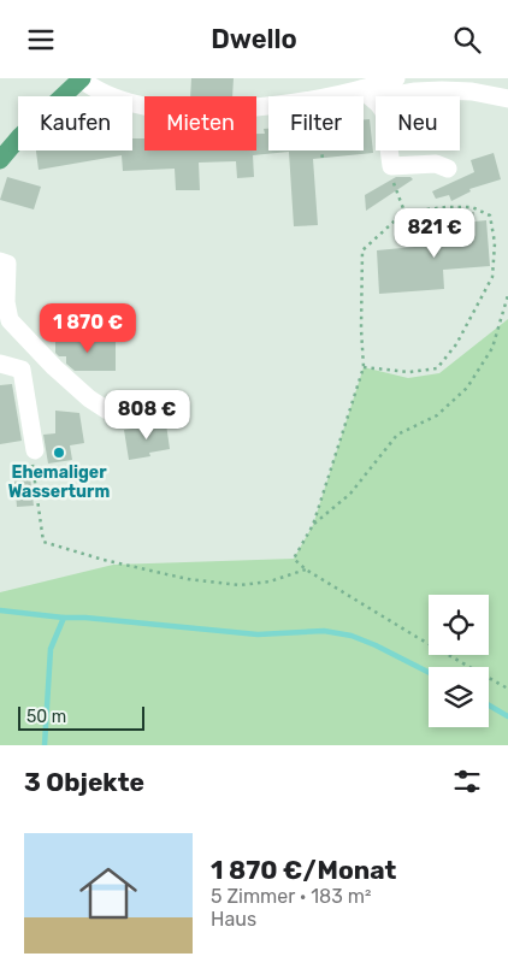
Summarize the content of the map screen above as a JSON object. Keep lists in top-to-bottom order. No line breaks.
{"places":["Ehemaliger Wasserturm"],"scale_bar":"50 m","page":{"header":"Dwello","chip":["Kaufen","Mieten","Filter","Neu"],"price":["821 €","1 870 €","808 €"],"scale":"50 m","heading":"3 Objekte","list":[{"name":"1 870 €/Monat","note":"5 Zimmer · 183 m² · Haus"}]}}
